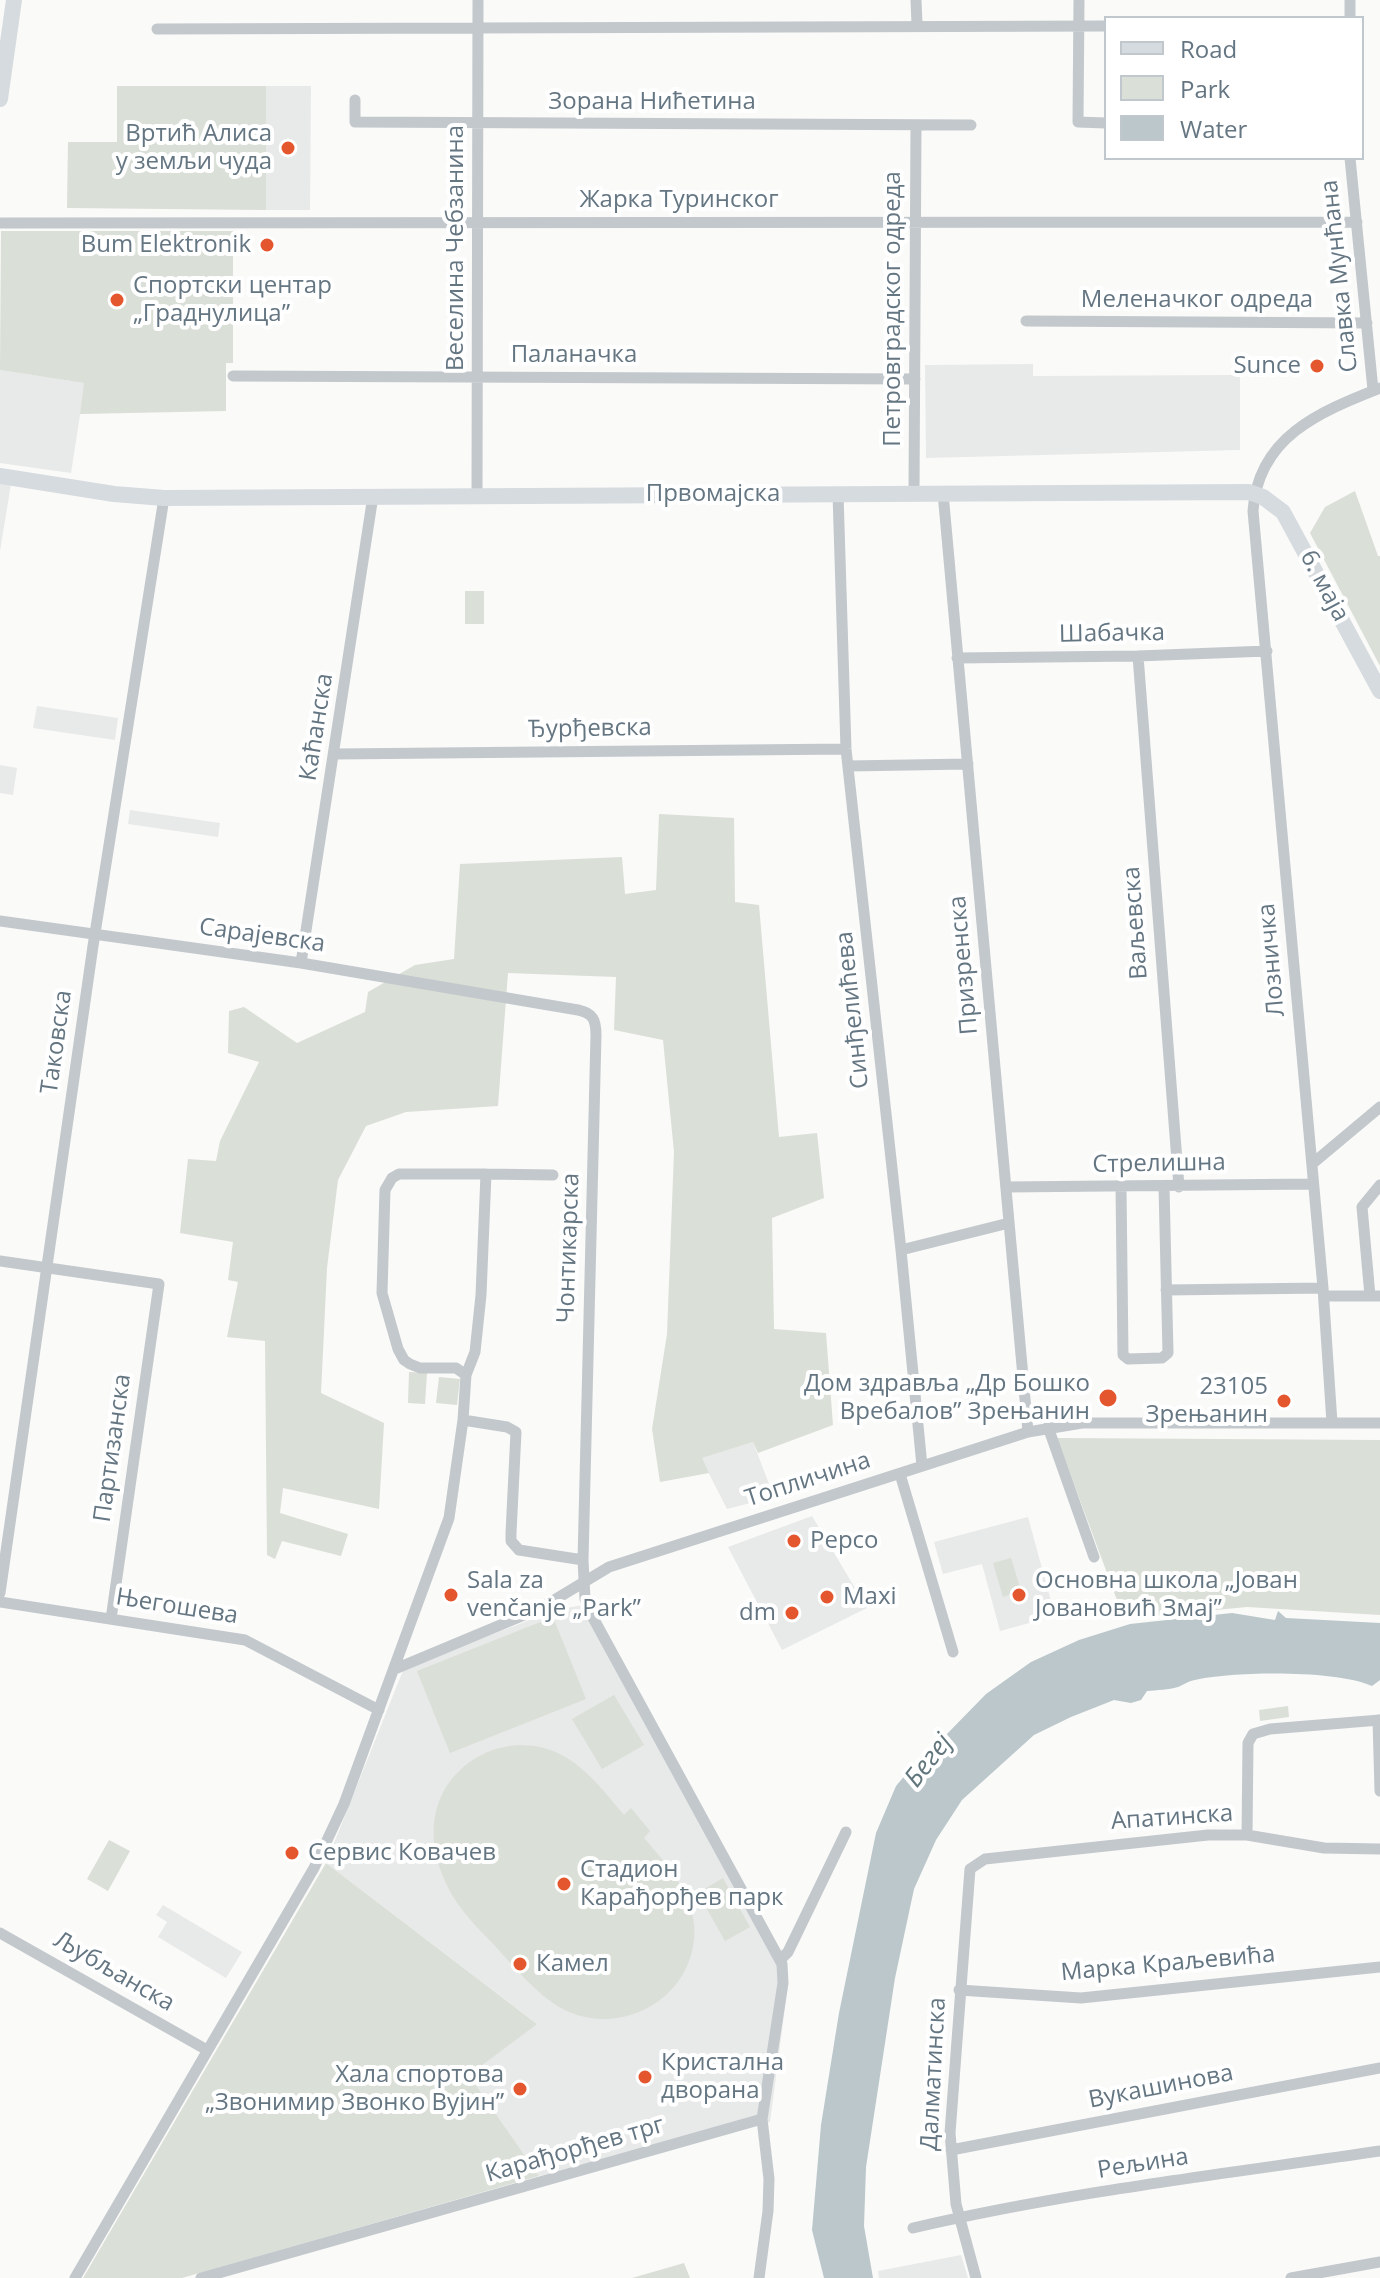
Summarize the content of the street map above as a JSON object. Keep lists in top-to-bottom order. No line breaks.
{"streets":{"street":["Зорана Нићетина","Жарка Туринског","Веселина Чебзанина","Славка Мунћана","Меленачког одреда","Петровградског одреда","Паланачка","Првомајска","6. маја","Шабачка","Каћанска","Ђурђевска","Ваљевска","Сарајевска","Лозничка","Призренска","Синђелићева","Таковска","Стрелишна","Чонтикарска","Партизанска","Топличина","Његошева","Апатинска","Марка Краљевића","Љубљанска","Далматинска","Вукашинова","Карађорђев трг","Рељина"]},"crossings":[["Зорана Нићетина","Веселина Чебзанина"],["Зорана Нићетина","Петровградског одреда"],["Жарка Туринског","Веселина Чебзанина"],["Жарка Туринског","Славка Мунћана"],["Жарка Туринског","Петровградског одреда"],["Веселина Чебзанина","Паланачка"],["Веселина Чебзанина","Првомајска"],["Славка Мунћана","Меленачког одреда"],["Петровградског одреда","Паланачка"],["Петровградског одреда","Првомајска"],["Првомајска","6. маја"],["Првомајска","Каћанска"],["Првомајска","Лозничка"],["Првомајска","Призренска"],["Првомајска","Синђелићева"],["Првомајска","Таковска"],["6. маја","Лозничка"],["Шабачка","Ваљевска"],["Шабачка","Лозничка"],["Шабачка","Призренска"],["Каћанска","Ђурђевска"],["Каћанска","Сарајевска"],["Ђурђевска","Синђелићева"],["Ваљевска","Стрелишна"],["Сарајевска","Таковска"],["Сарајевска","Чонтикарска"],["Лозничка","Стрелишна"],["Лозничка","Топличина"],["Призренска","Стрелишна"],["Призренска","Топличина"],["Синђелићева","Топличина"],["Таковска","Партизанска"],["Партизанска","Његошева"],["Апатинска","Далматинска"],["Марка Краљевића","Далматинска"],["Далматинска","Вукашинова"],["Далматинска","Рељина"]],"water":["Бегеј"],"places":["Вртић Алиса у земљи чуда","Bum Elektronik","Спортски центар „Граднулица”","Sunce","Дом здравља „Др Бошко Вребалов” Зрењанин","23105 Зрењанин","Pepco","Sala za venčanje „Park”","Основна школа „Јован Јовановић Змај”","Maxi","dm","Сервис Ковачев","Стадион Карађорђев парк","Камел","Кристална дворана","Хала спортова „Звонимир Звонко Вујин”"],"legend":["Road","Park","Water"]}
